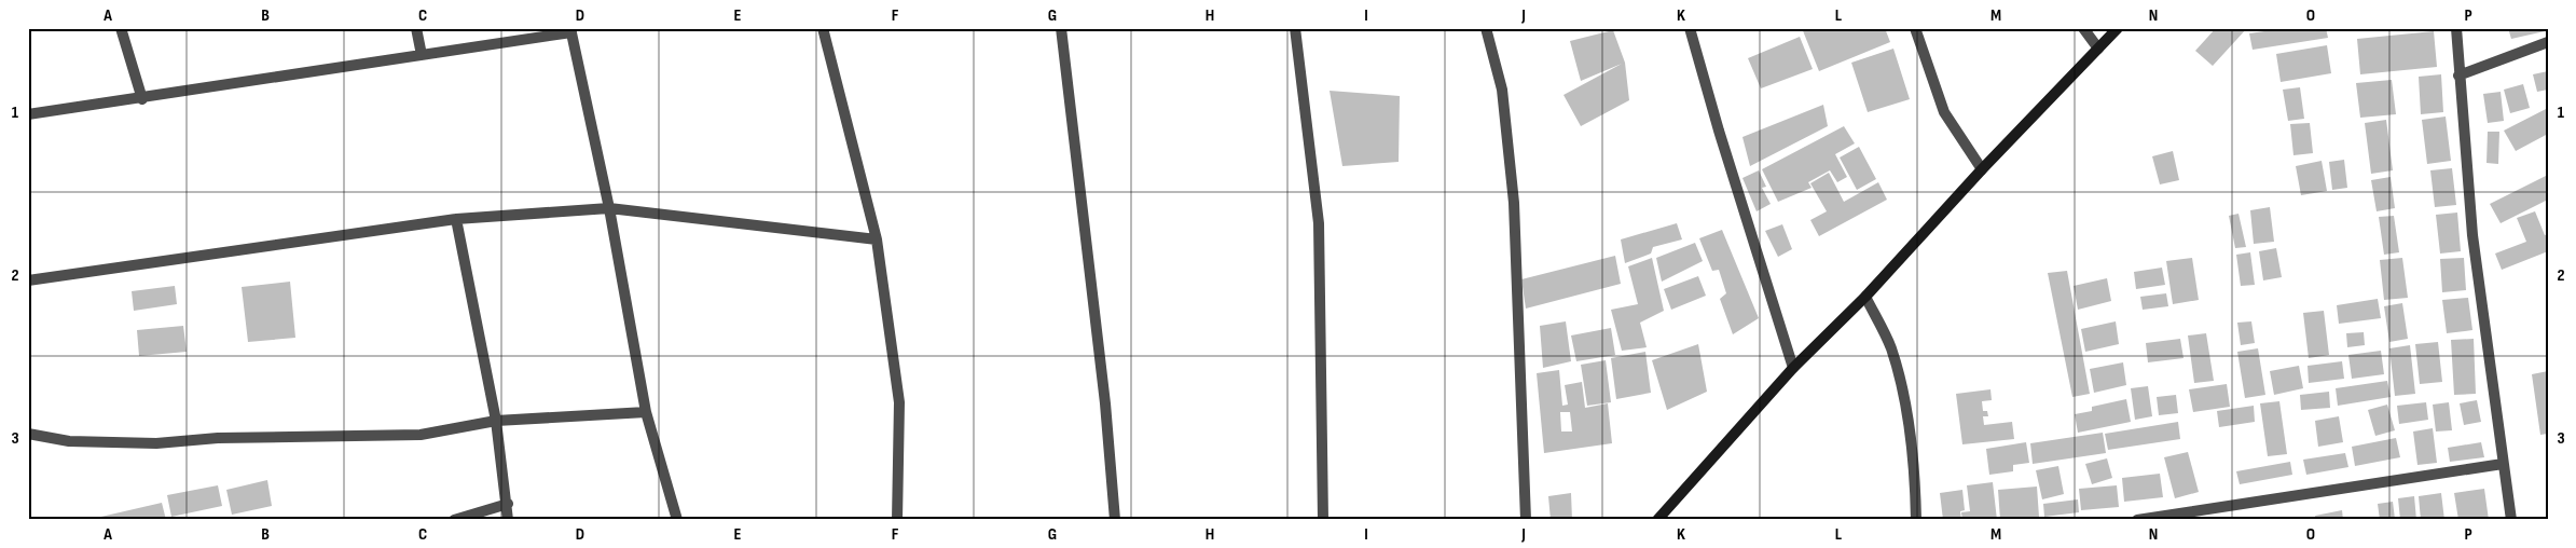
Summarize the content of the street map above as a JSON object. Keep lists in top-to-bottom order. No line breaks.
{"grid":{"columns":["A","B","C","D","E","F","G","H","I","J","K","L","M","N","O","P"],"rows":["1","2","3"]}}
